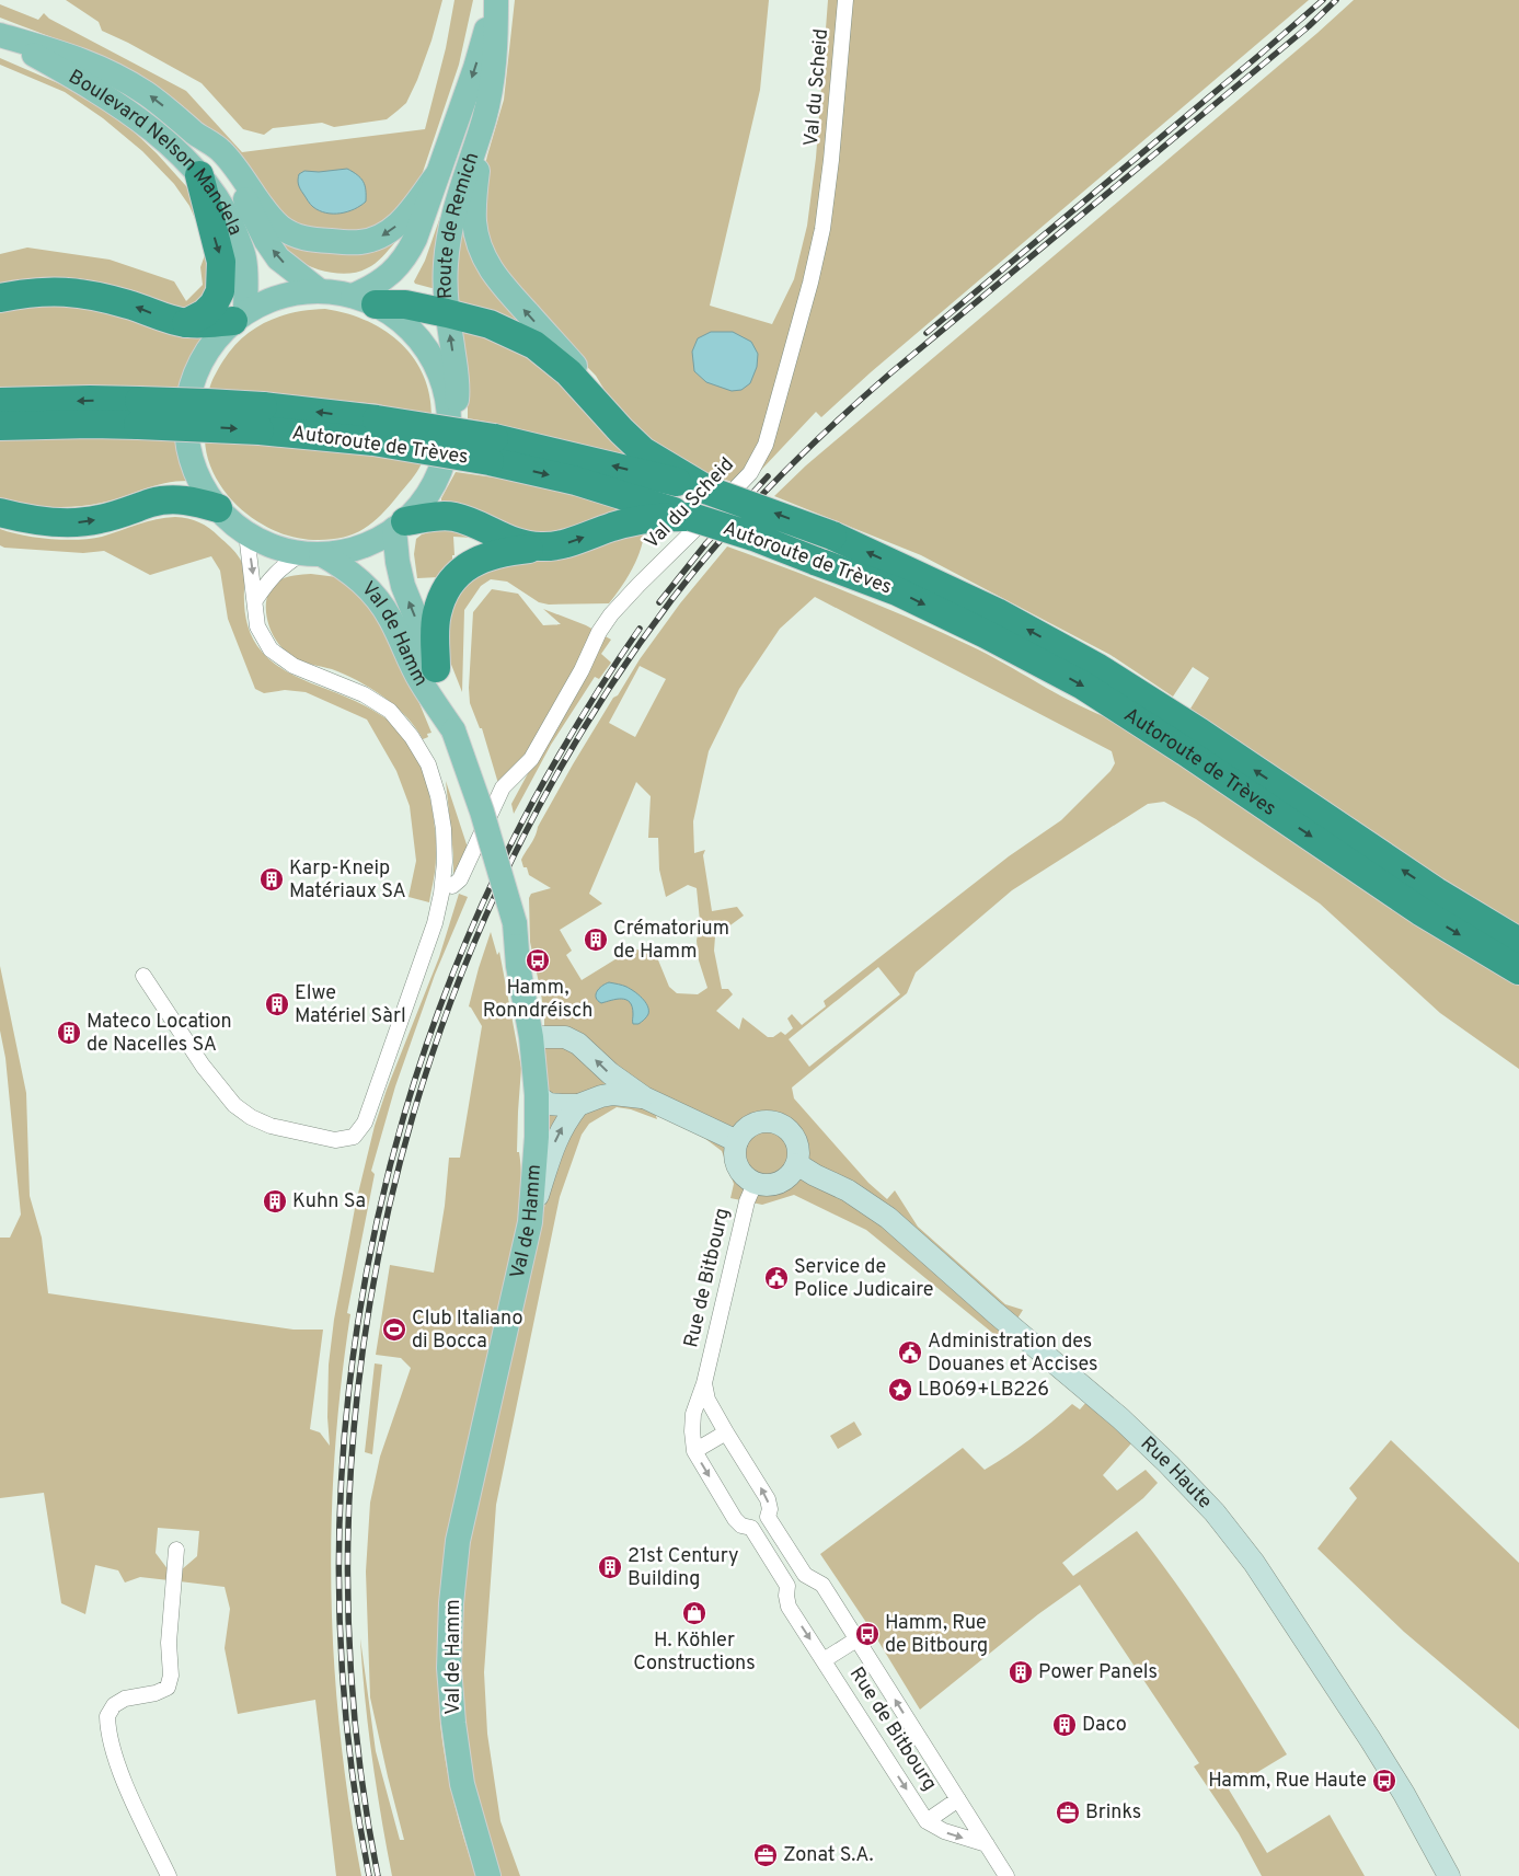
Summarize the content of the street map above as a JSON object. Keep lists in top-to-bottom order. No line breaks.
{"streets":{"highway":["Autoroute de Trèves"],"main road":["Boulevard Nelson Mandela","Route de Remich","Val de Hamm","Rue Haute"],"street":["Val du Scheid","Rue de Bitbourg"]},"crossings":[["Boulevard Nelson Mandela","Route de Remich"],["Rue de Bitbourg","Rue Haute"]],"places":{"building":["Karp-Kneip Matériaux SA","Crématorium de Hamm","Elwe Matériel Sàrl","Mateco Location de Nacelles SA","Kuhn Sa","21st Century Building","Power Panels","Daco"],"bus stop":["Hamm, Ronndréisch","Hamm, Rue de Bitbourg","Hamm, Rue Haute"],"public building":["Service de Police Judicaire","Administration des Douanes et Accises"],"sports":["Club Italiano di Bocca"],"place":["LB069+LB226"],"shop":["H. Köhler Constructions"],"office":["Brinks","Zonat S.A."]}}
